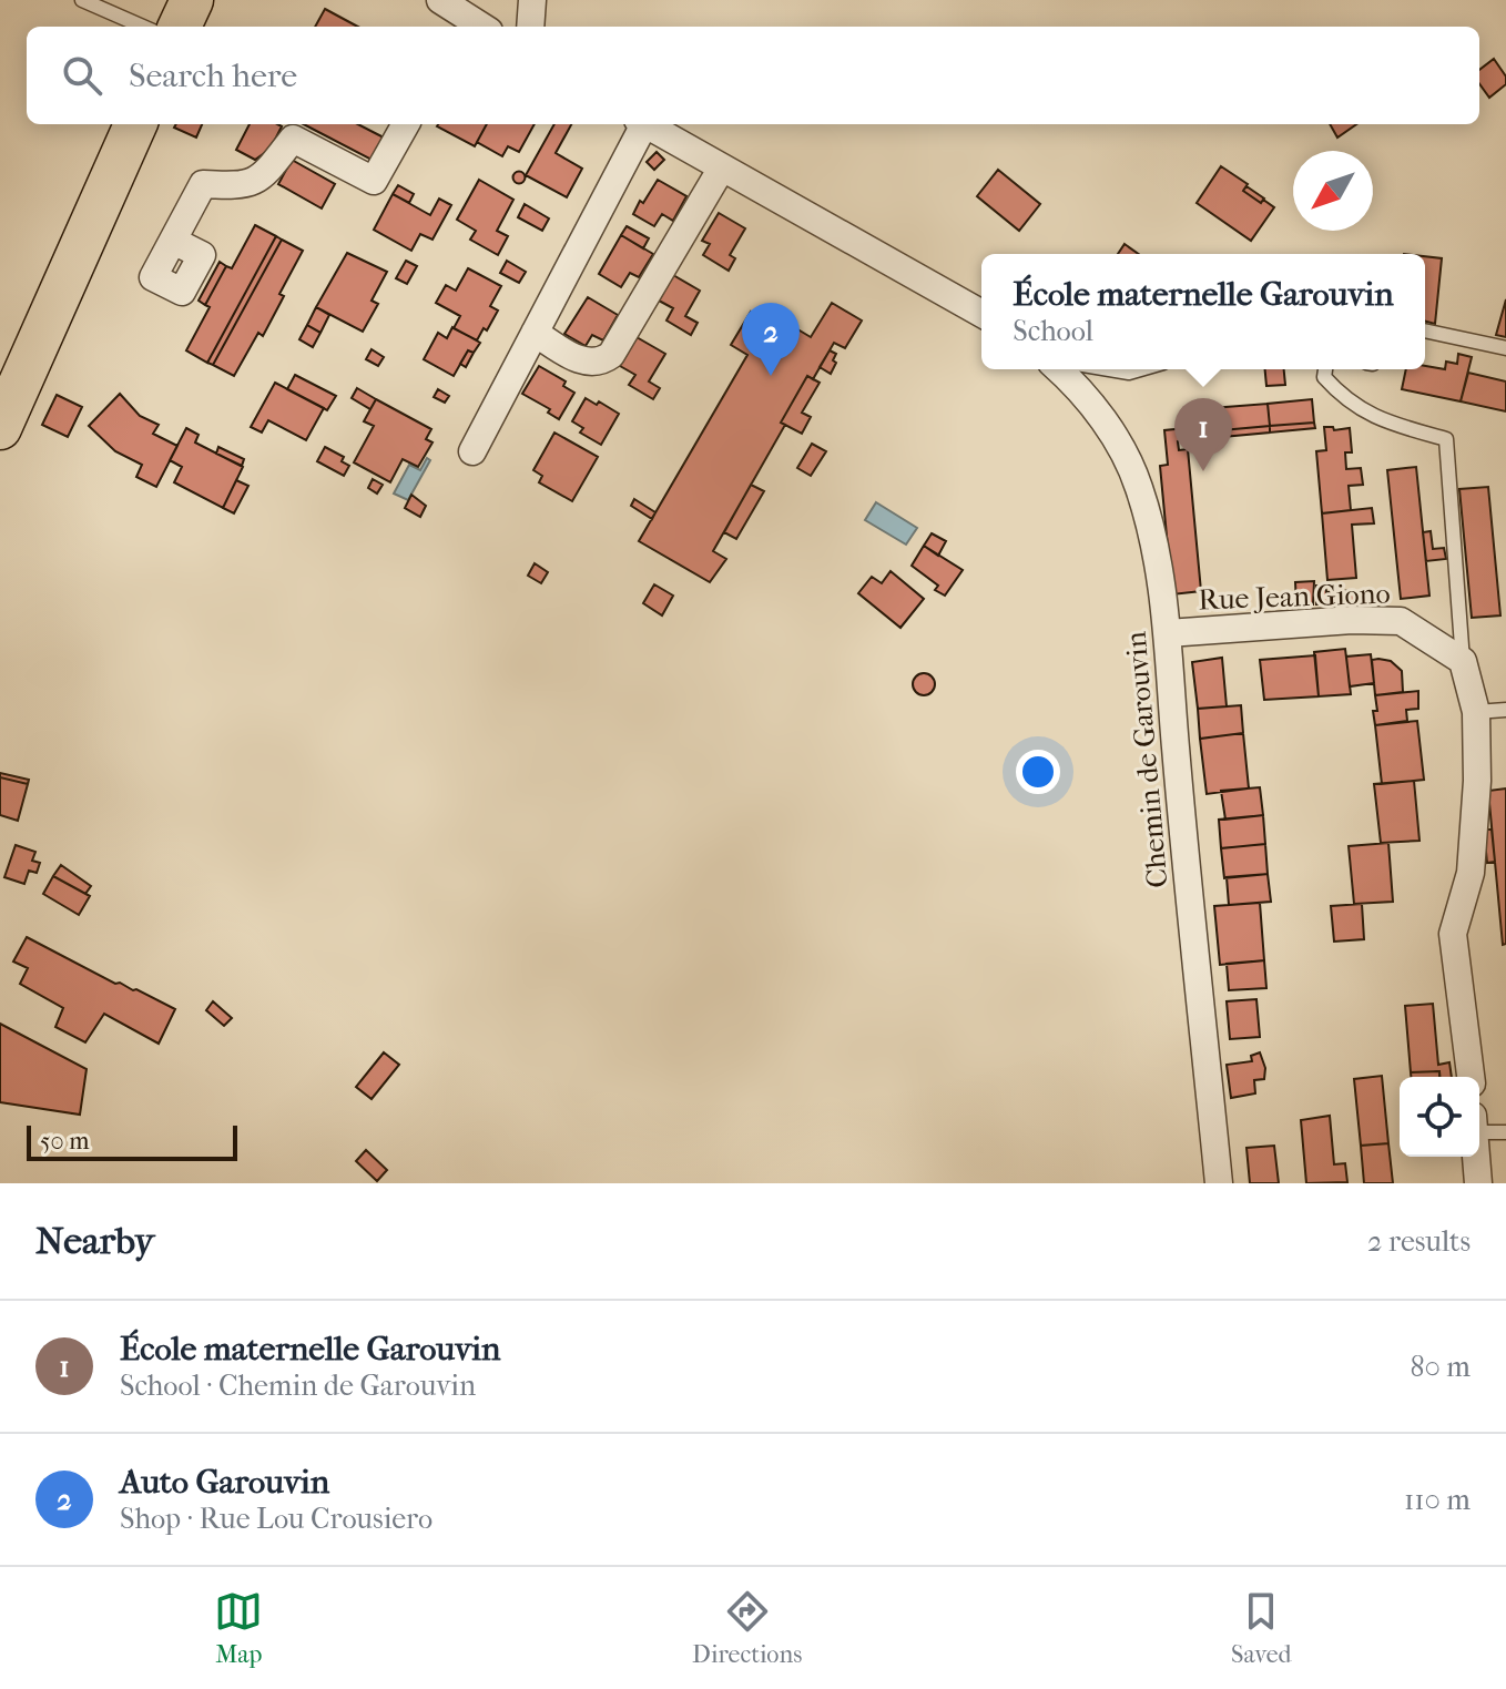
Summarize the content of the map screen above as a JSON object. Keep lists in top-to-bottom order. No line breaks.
{"streets":{"street":["Rue Jean Giono","Chemin de Garouvin"]},"crossings":[["Rue Jean Giono","Chemin de Garouvin"]],"scale_bar":"50 m","north":"bottom left","page":{"search":"Search here","popup":["École maternelle Garouvin","School"],"pins":["2","1"],"scale":"50 m","heading":["Nearby","2 results"],"list":[{"mark":"1","name":"École maternelle Garouvin","note":"School · Chemin de Garouvin","value":"80 m"},{"mark":"2","name":"Auto Garouvin","note":"Shop · Rue Lou Crousiero","value":"110 m"}],"nav":["Map","Directions","Saved"]}}
